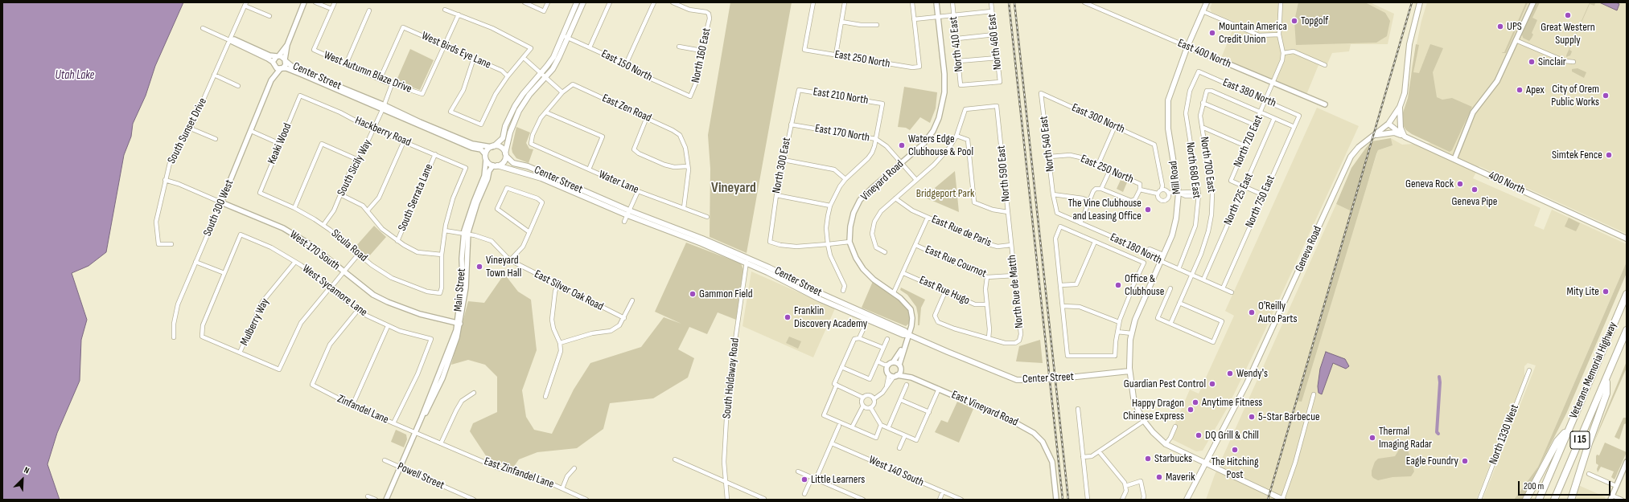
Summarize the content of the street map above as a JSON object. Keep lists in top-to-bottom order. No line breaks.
{"streets":{"highway":["Veterans Memorial Highway","I 15"],"main road":["Center Street","Mill Road","400 North","Geneva Road"],"street":["North 460 East","North 410 East","West Birds Eye Lane","East 400 North","North 160 East","East 250 North","East 150 North","West Autumn Blaze Drive","East 380 North","East 210 North","East Zen Road","East 300 North","South Sunset Drive","Hackberry Road","East 170 North","North 710 East","Keaki Wood","North 540 East","North 700 East","North 300 East","South Sicily Way","North 680 East","North 590 East","Vineyard Road","Water Lane","South Serrata Lane","North 725 East","North 750 East","South 300 West","East Rue de Paris","Sicula Road","East 180 North","West 170 South","East Rue Cournot","Main Street","West Sycamore Lane","East Silver Oak Road","East Rue Hugo","North Rue de Matth","Mulberry Way","South Holdaway Road","East Vineyard Road","Zinfandel Lane","North 1330 West","West 140 South","East Zinfandel Lane","Powell Street"]},"crossings":[["North 460 East","North 410 East"],["West Birds Eye Lane","West Autumn Blaze Drive"],["East 400 North","North 710 East"],["East 400 North","Mill Road"],["North 160 East","East 150 North"],["East 250 North","East 300 North"],["East 250 North","North 540 East"],["West Autumn Blaze Drive","South Sicily Way"],["Center Street","South Sicily Way"],["Center Street","Mill Road"],["Center Street","South 300 West"],["Center Street","Main Street"],["Center Street","South Holdaway Road"],["East 380 North","North 710 East"],["East 380 North","North 680 East"],["East 380 North","North 750 East"],["East 210 North","East 170 North"],["East 210 North","North 300 East"],["East 300 North","North 540 East"],["South Sunset Drive","West 170 South"],["Hackberry Road","Keaki Wood"],["Hackberry Road","South Sicily Way"],["Hackberry Road","South Serrata Lane"],["Hackberry Road","East Silver Oak Road"],["East 170 North","North 300 East"],["East 170 North","Vineyard Road"],["North 710 East","North 700 East"],["North 710 East","North 725 East"],["Keaki Wood","Sicula Road"],["North 540 East","East 180 North"],["North 700 East","East 180 North"],["South Sicily Way","Sicula Road"],["North 680 East","East 180 North"],["North 590 East","East Rue de Paris"],["North 590 East","North Rue de Matth"],["Mill Road","East 180 North"],["Mill Road","Geneva Road"],["400 North","Geneva Road"],["North 725 East","East 180 North"],["North 750 East","East 180 North"],["South 300 West","West 170 South"],["East Rue de Paris","North Rue de Matth"],["West 170 South","Main Street"],["East Rue Cournot","North Rue de Matth"],["Main Street","East Silver Oak Road"],["Main Street","Zinfandel Lane"],["Main Street","East Zinfandel Lane"],["Main Street","Powell Street"],["West Sycamore Lane","Mulberry Way"],["West Sycamore Lane","Zinfandel Lane"],["Zinfandel Lane","East Zinfandel Lane"]],"districts":["Vineyard"],"water":["Utah Lake"],"parks":["Bridgeport Park"],"places":["Great Western Supply","Topgolf","UPS","Mountain America Credit Union","Sinclair","Apex","City of Orem Public Works","Waters Edge Clubhouse & Pool","Simtek Fence","Geneva Rock","Geneva Pipe","The Vine Clubhouse and Leasing Office","Vineyard Town Hall","Office & Clubhouse","Mity Lite","Gammon Field","O'Reilly Auto Parts","Franklin Discovery Academy","Wendy's","Guardian Pest Control","Anytime Fitness","Happy Dragon Chinese Express","5-Star Barbecue","DQ Grill & Chill","Thermal Imaging Radar","The Hitching Post","Starbucks","Eagle Foundry","Maverik","Little Learners"],"scale_bar":"200 m","north":"top right"}
